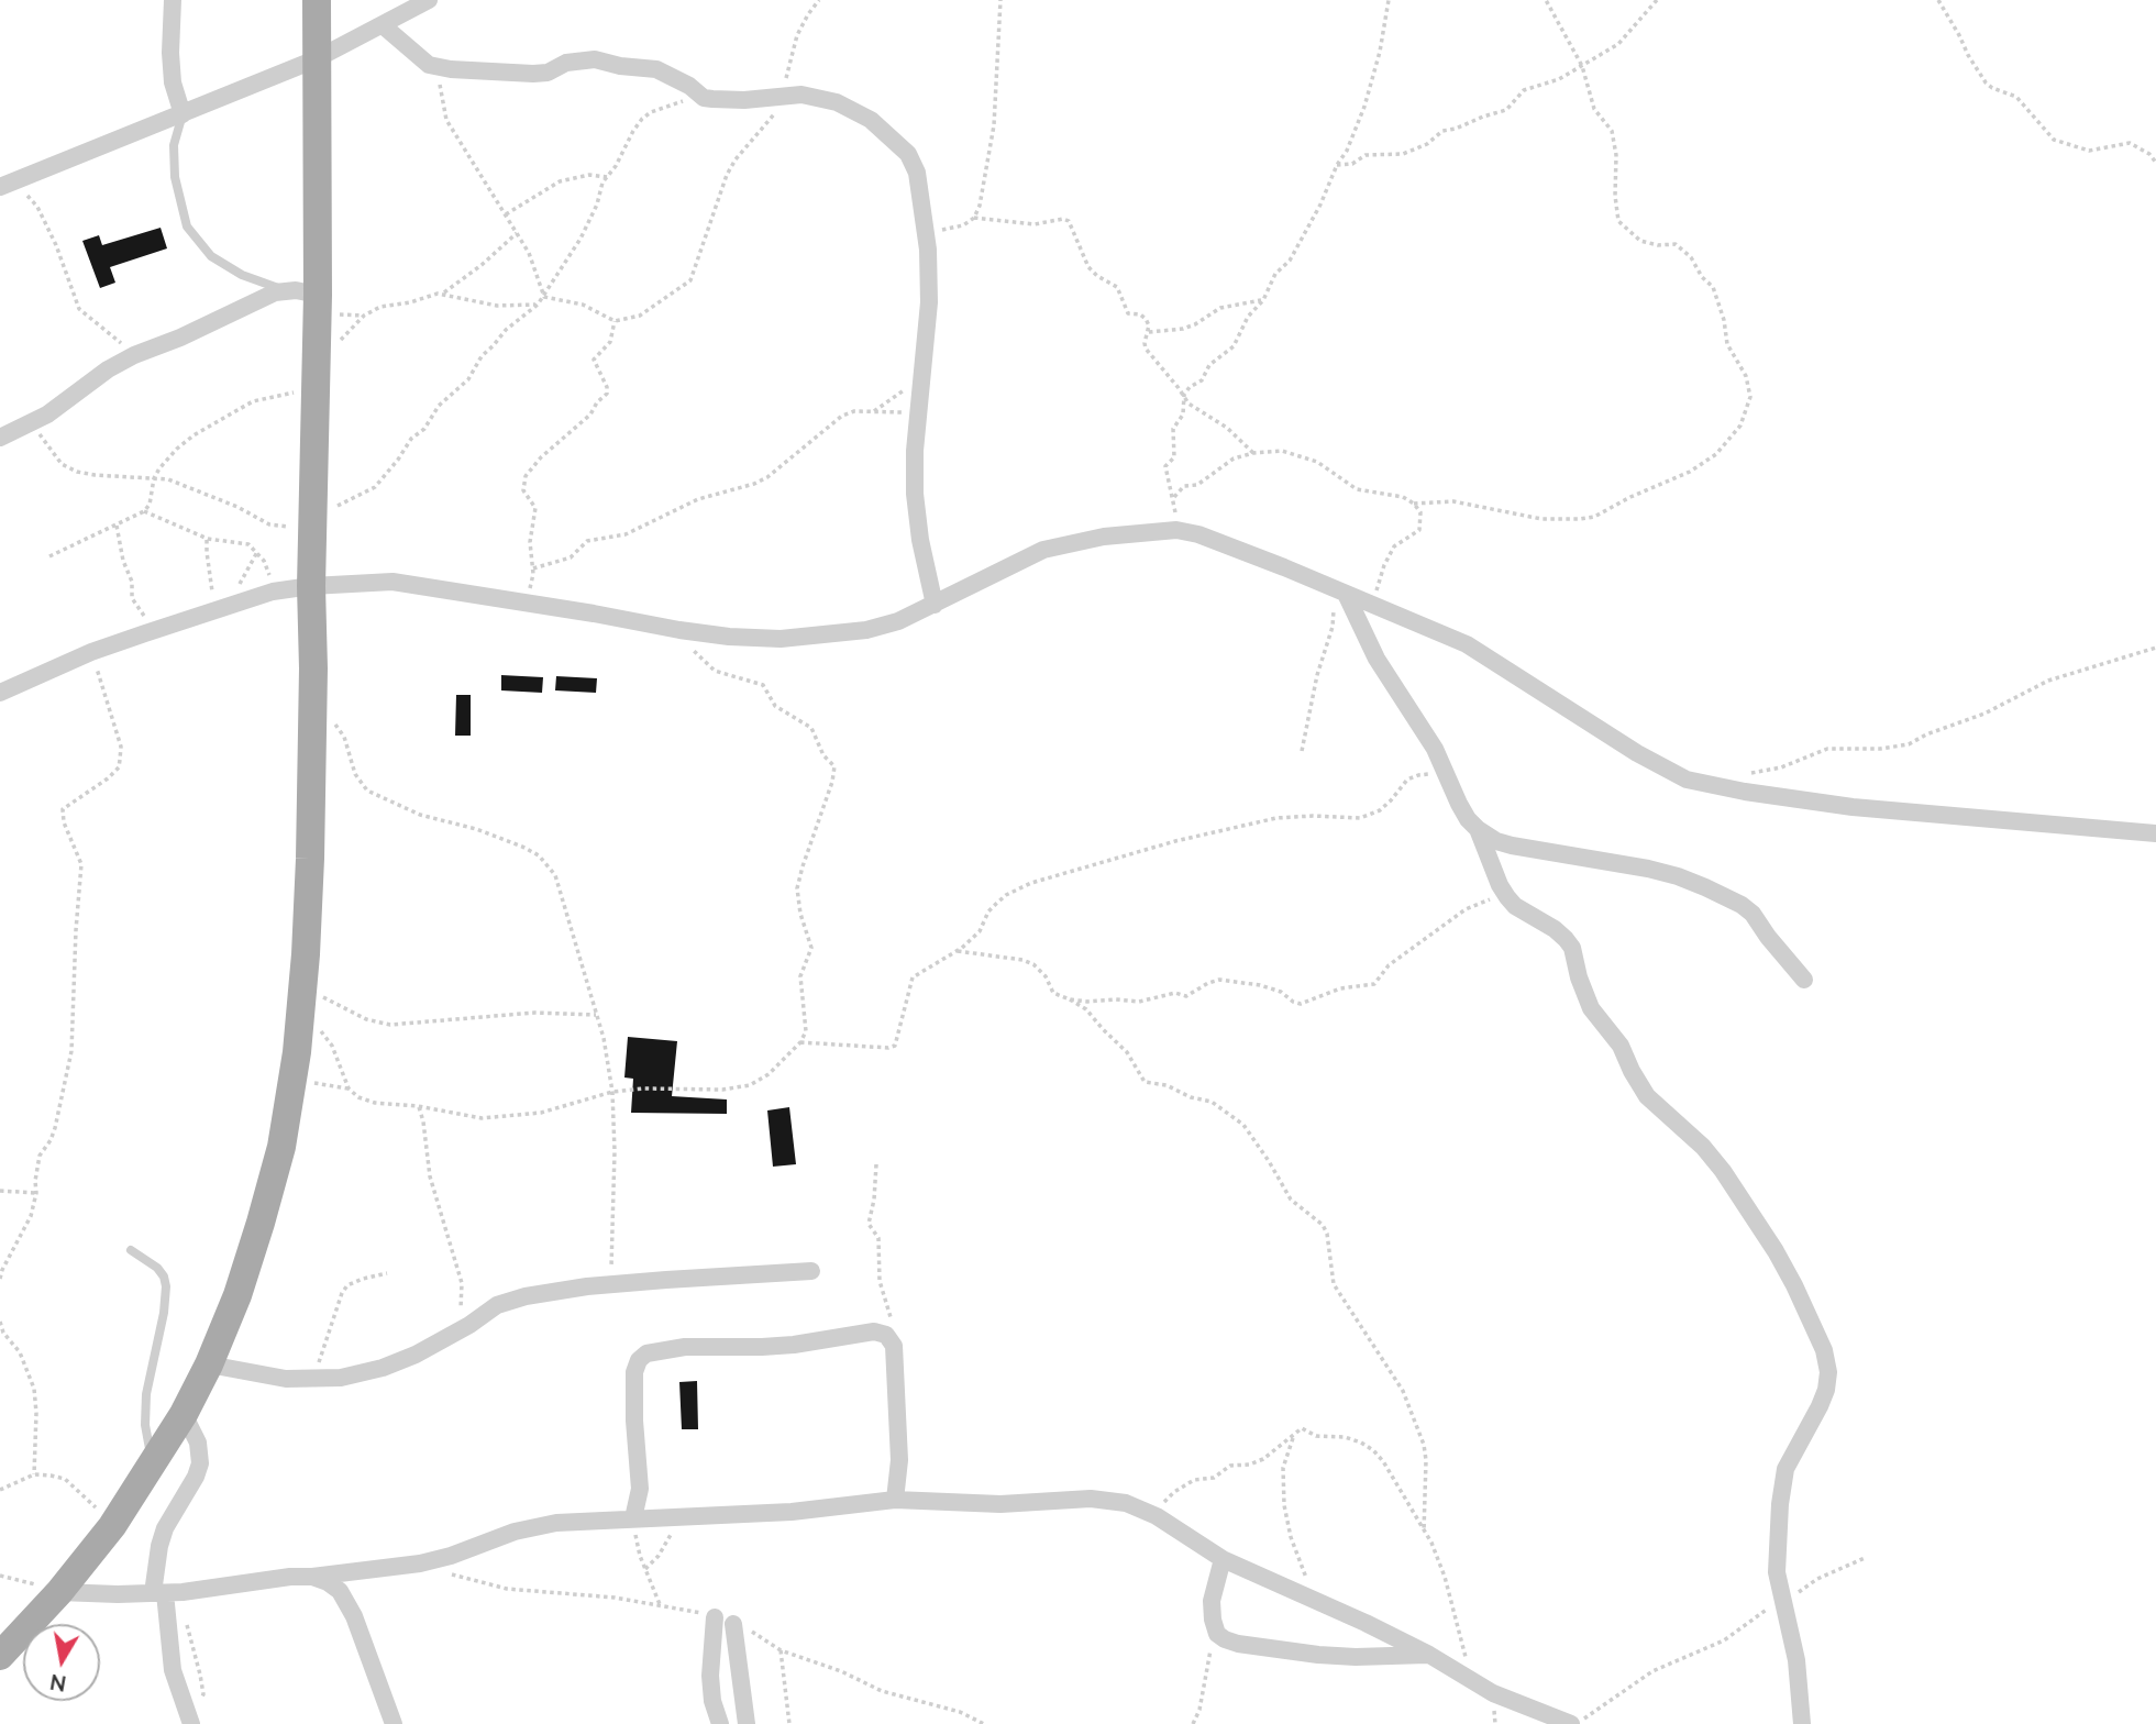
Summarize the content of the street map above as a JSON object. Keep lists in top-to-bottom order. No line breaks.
{"north":"bottom"}
